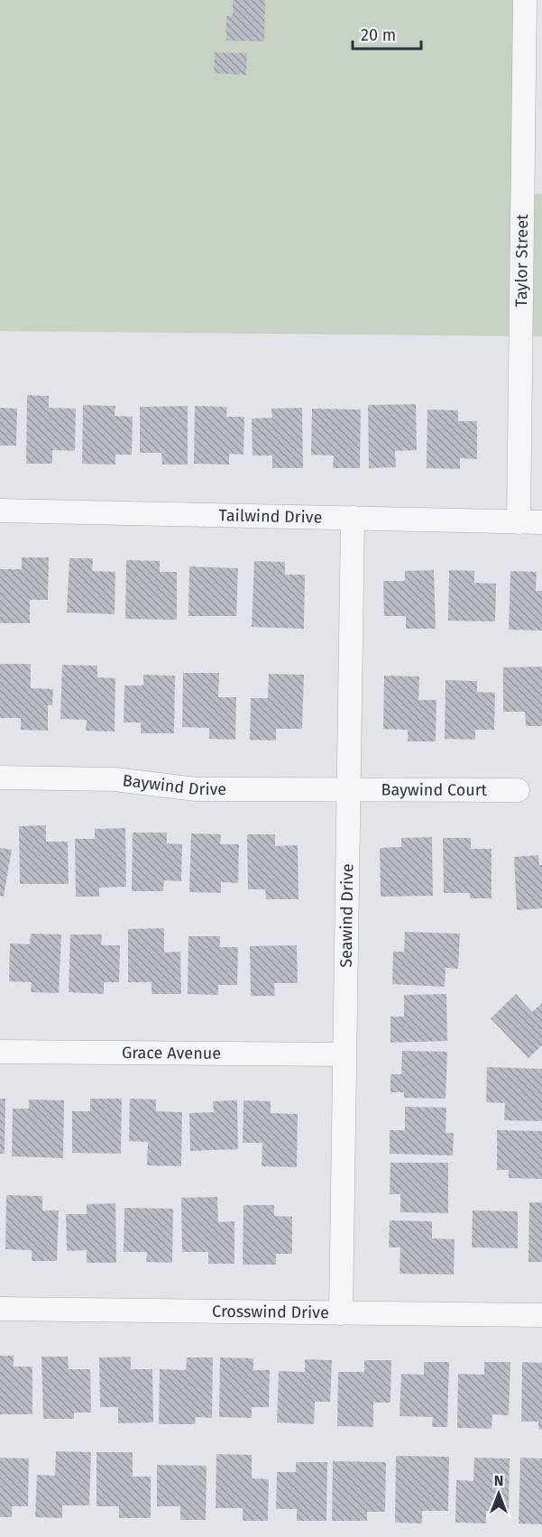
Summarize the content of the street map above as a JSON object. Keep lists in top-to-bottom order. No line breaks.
{"streets":{"street":["Taylor Street","Tailwind Drive","Baywind Drive","Baywind Court","Seawind Drive","Grace Avenue","Crosswind Drive"]},"crossings":[["Taylor Street","Tailwind Drive"],["Tailwind Drive","Seawind Drive"],["Baywind Drive","Baywind Court"],["Baywind Drive","Seawind Drive"],["Baywind Court","Seawind Drive"],["Seawind Drive","Grace Avenue"],["Seawind Drive","Crosswind Drive"]],"scale_bar":"20 m","north":"top"}
